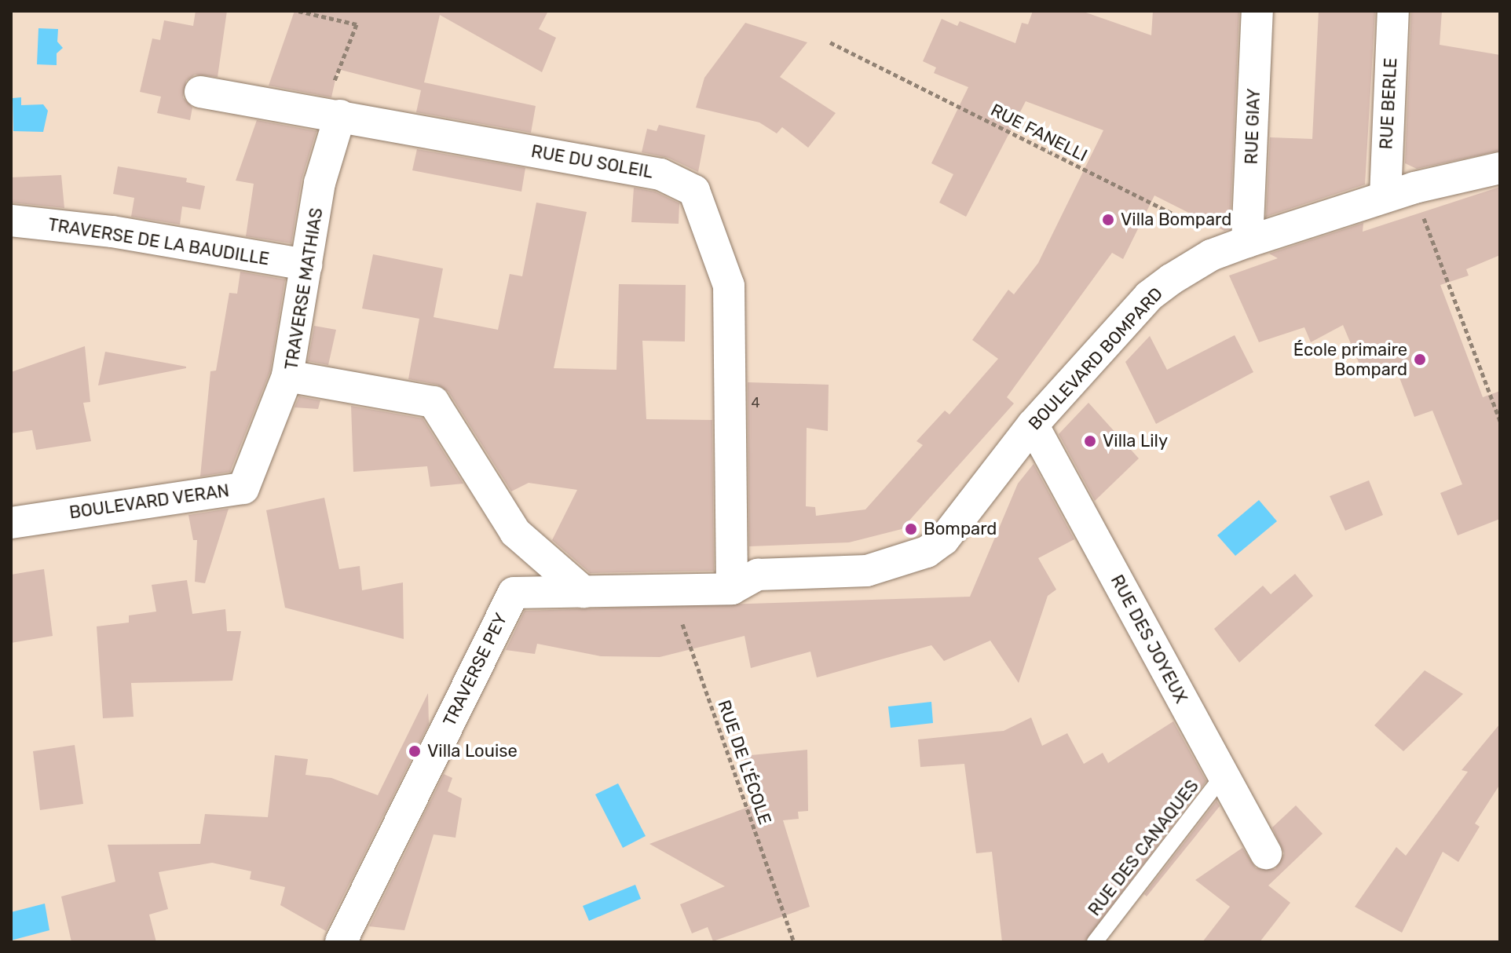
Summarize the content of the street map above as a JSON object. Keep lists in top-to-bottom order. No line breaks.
{"streets":{"street":["RUE BERLE","RUE GIAY","RUE DU SOLEIL","TRAVERSE DE LA BAUDILLE","TRAVERSE MATHIAS","BOULEVARD BOMPARD","BOULEVARD VERAN","RUE DES JOYEUX","TRAVERSE PEY"],"lane":["RUE DES CANAQUES"],"path":["RUE FANELLI","RUE DE L'ÉCOLE"]},"crossings":[["RUE BERLE","BOULEVARD BOMPARD"],["RUE GIAY","RUE FANELLI"],["RUE GIAY","BOULEVARD BOMPARD"],["RUE FANELLI","BOULEVARD BOMPARD"],["RUE DU SOLEIL","TRAVERSE MATHIAS"],["RUE DU SOLEIL","BOULEVARD BOMPARD"],["RUE DU SOLEIL","TRAVERSE PEY"],["TRAVERSE DE LA BAUDILLE","TRAVERSE MATHIAS"],["TRAVERSE MATHIAS","BOULEVARD VERAN"],["TRAVERSE MATHIAS","TRAVERSE PEY"],["BOULEVARD BOMPARD","RUE DES JOYEUX"],["BOULEVARD BOMPARD","TRAVERSE PEY"],["RUE DES JOYEUX","RUE DES CANAQUES"],["TRAVERSE PEY","RUE DE L'ÉCOLE"]],"places":["Villa Bompard","École primaire Bompard","Villa Lily","Bompard","Villa Louise"],"house_numbers":["4"]}
